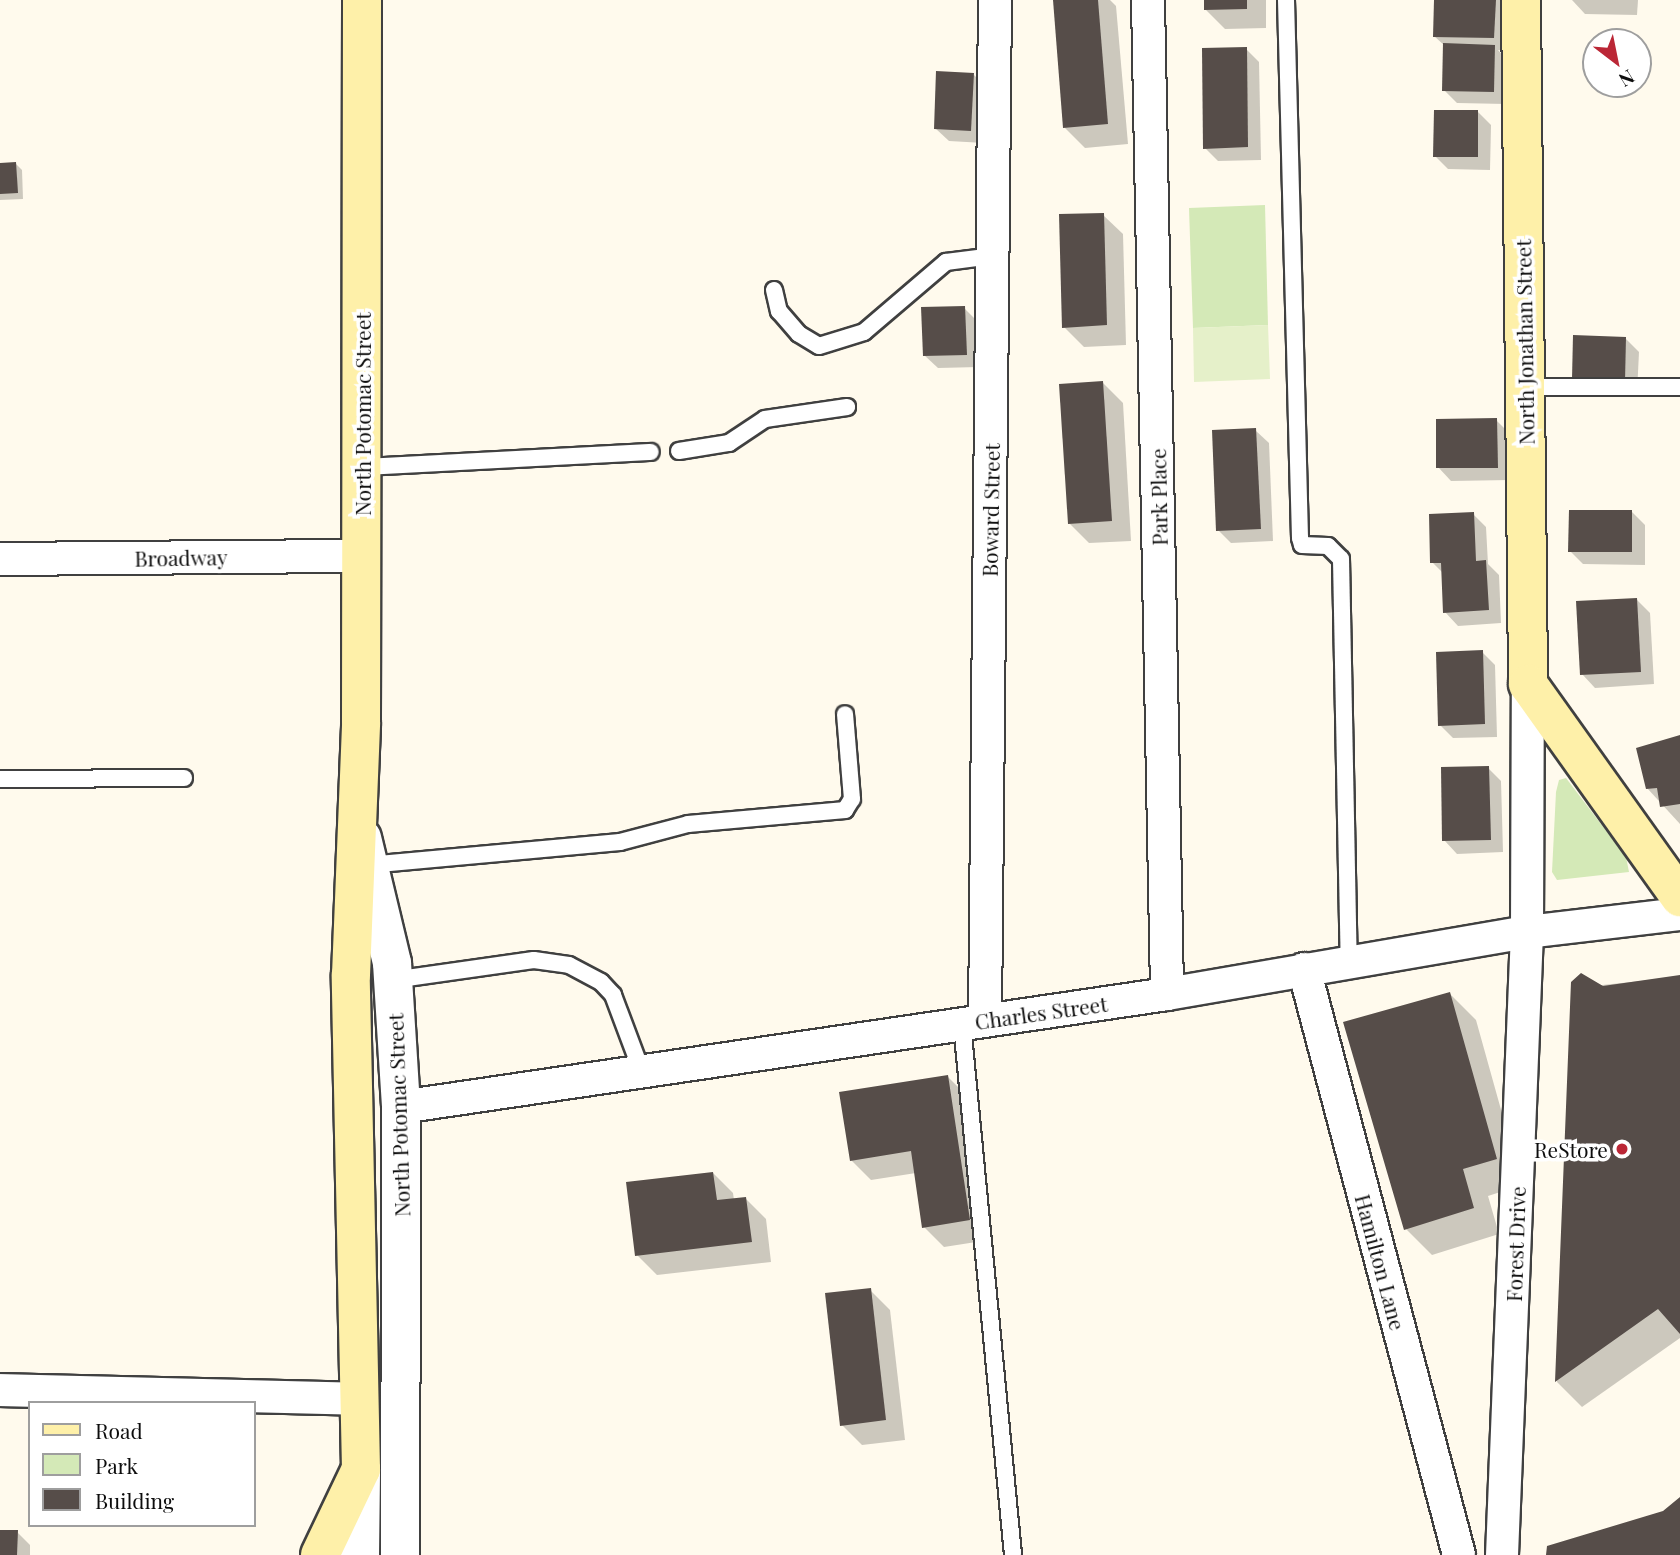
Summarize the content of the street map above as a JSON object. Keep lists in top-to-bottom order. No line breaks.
{"streets":{"main road":["North Jonathan Street","North Potomac Street"],"street":["Park Place","Boward Street","Broadway","Charles Street","Forest Drive","Hamilton Lane"]},"crossings":[["North Jonathan Street","Charles Street"],["North Jonathan Street","Forest Drive"],["North Potomac Street","Broadway"],["North Potomac Street","Charles Street"],["Park Place","Charles Street"],["Boward Street","Charles Street"],["Charles Street","Forest Drive"],["Charles Street","Hamilton Lane"]],"places":["ReStore"],"legend":["Road","Park","Building"],"north":"bottom right"}
